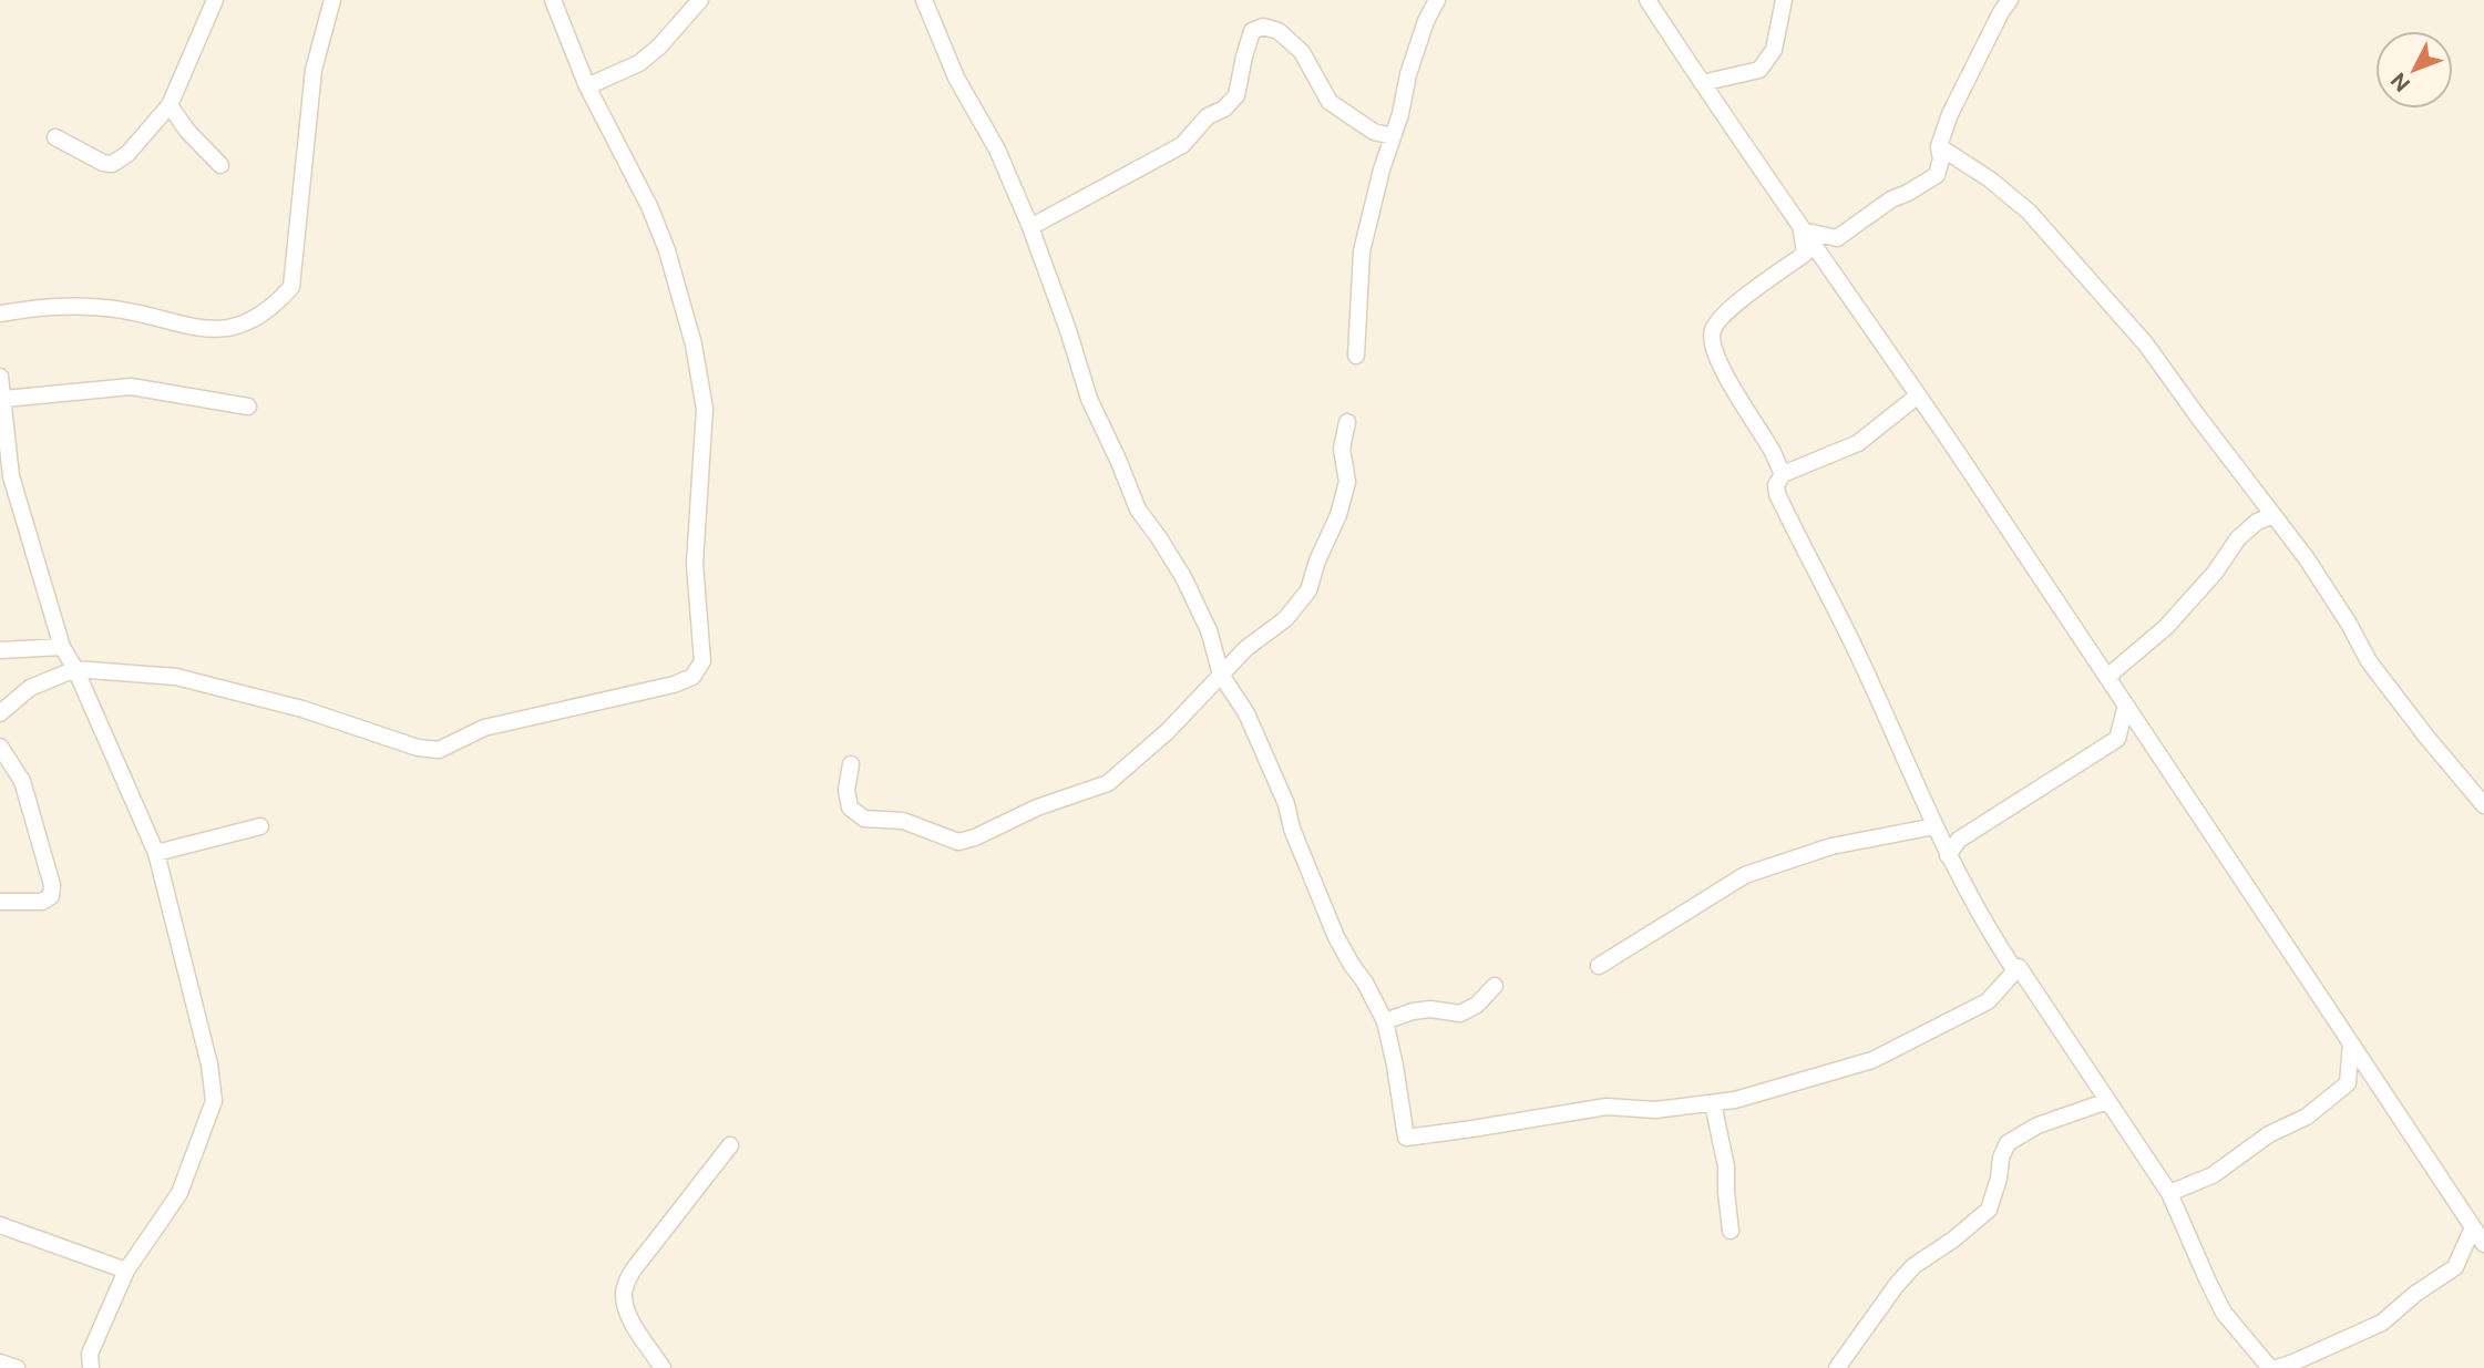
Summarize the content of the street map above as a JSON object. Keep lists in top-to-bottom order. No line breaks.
{"north":"bottom left"}
